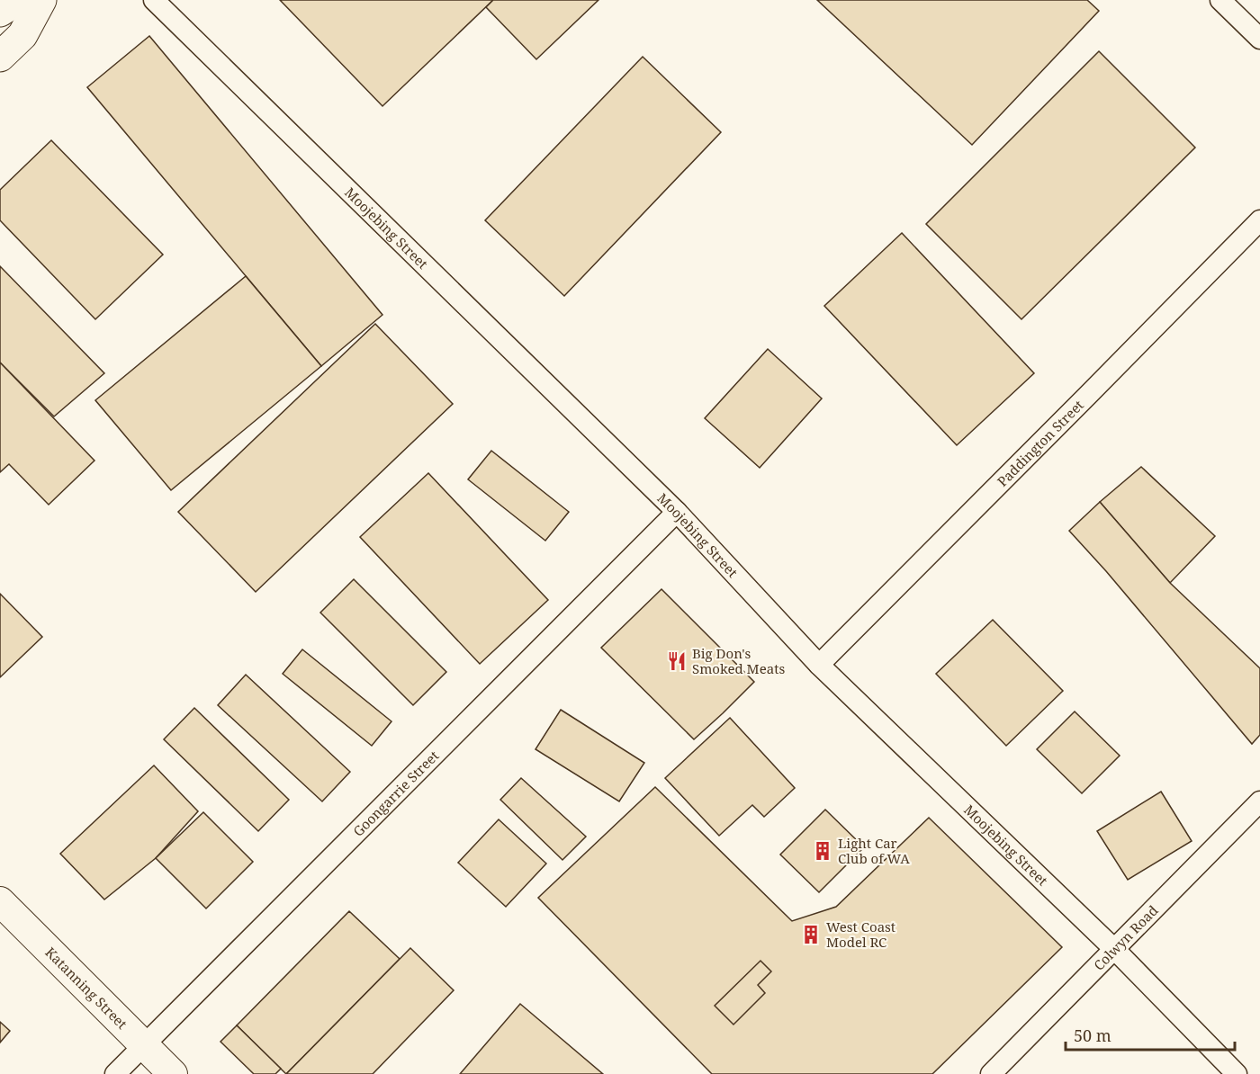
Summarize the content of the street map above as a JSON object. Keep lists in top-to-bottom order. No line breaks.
{"streets":{"street":["Moojebing Street","Paddington Street","Goongarrie Street","Colwyn Road","Katanning Street"]},"crossings":[["Moojebing Street","Paddington Street"],["Moojebing Street","Goongarrie Street"],["Moojebing Street","Colwyn Road"],["Goongarrie Street","Katanning Street"]],"places":{"restaurant":["Big Don's Smoked Meats"],"building":["Light Car Club of WA","West Coast Model RC"]},"scale_bar":"50 m"}
